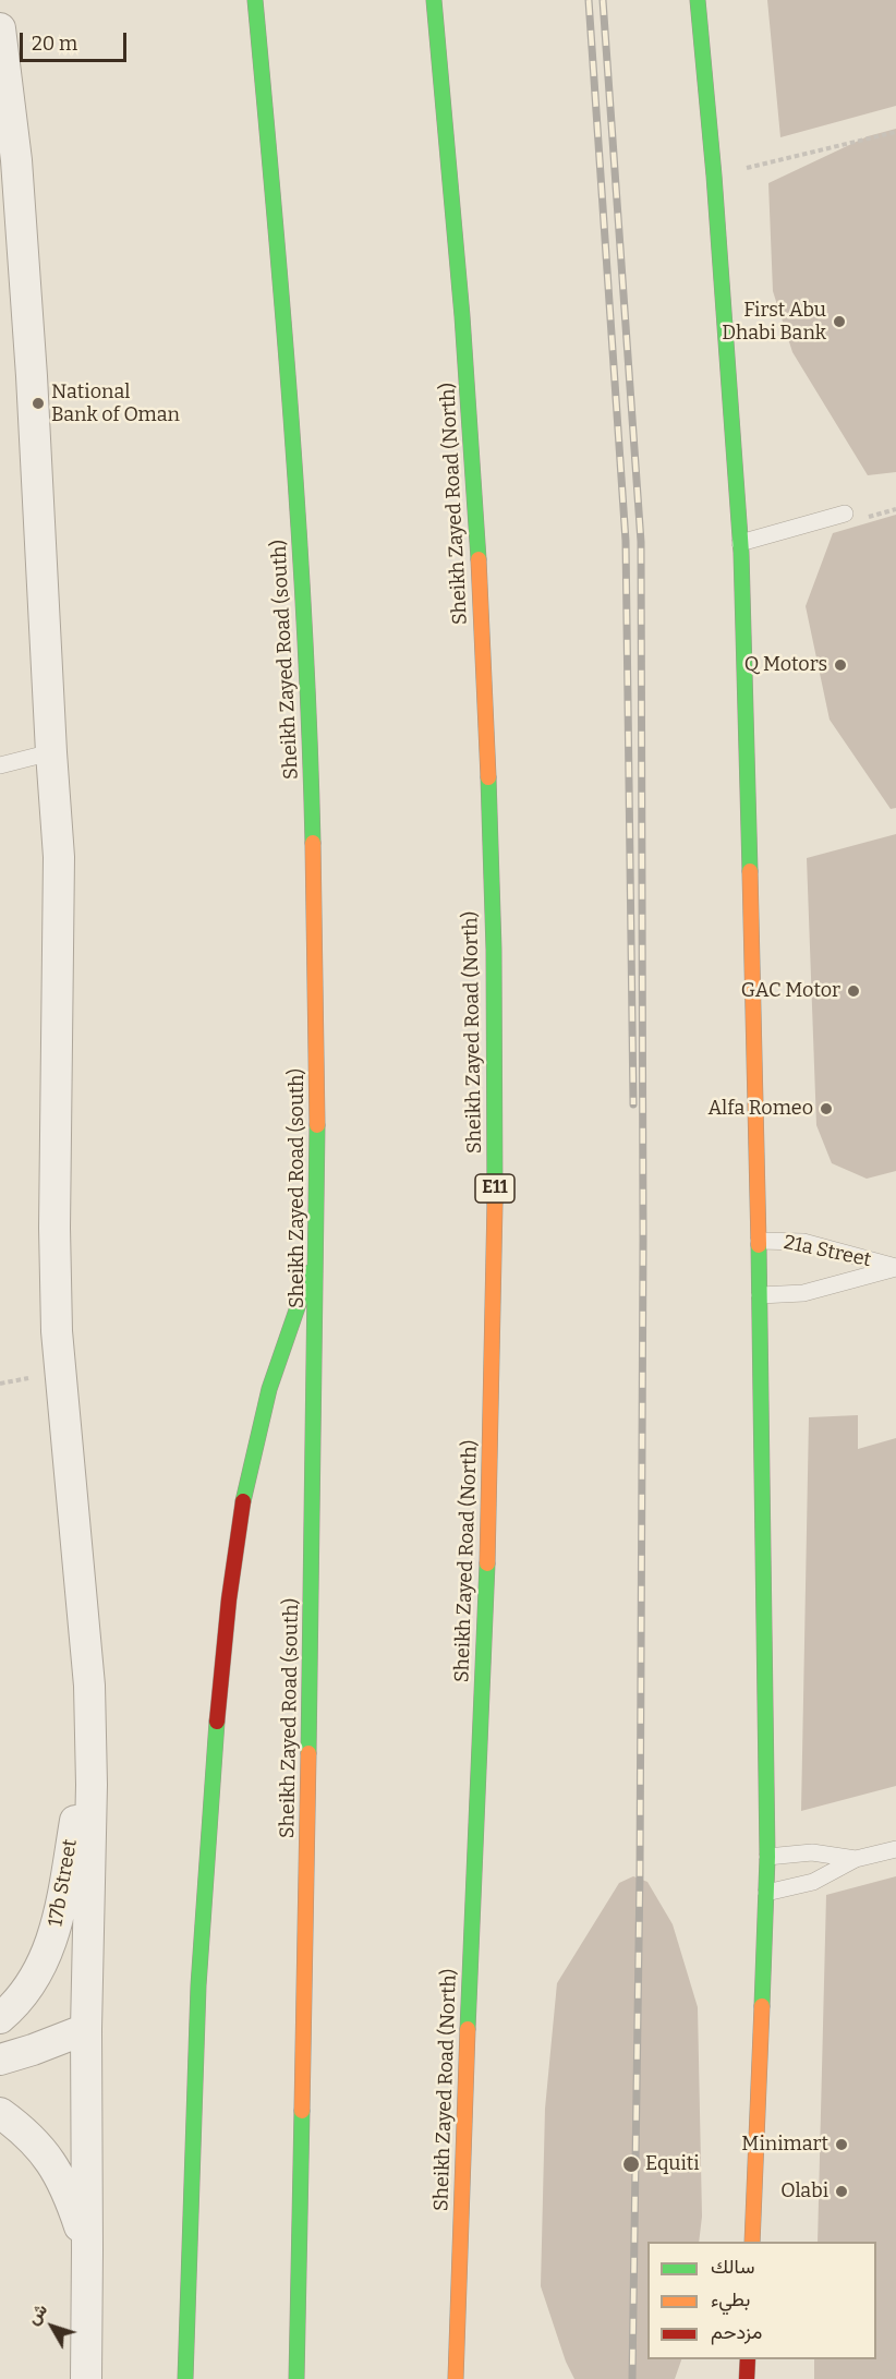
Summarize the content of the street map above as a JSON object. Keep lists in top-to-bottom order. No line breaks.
{"streets":{"main road":["Sheikh Zayed Road (North)","Sheikh Zayed Road (south)","E11"],"street":["17b Street"],"lane":["21a Street"]},"places":["First Abu Dhabi Bank","National Bank of Oman","Q Motors","GAC Motor","Alfa Romeo","Minimart","Equiti","Olabi"],"legend":["سالك","بطيء","مزدحم"],"scale_bar":"20 m","north":"top left"}
